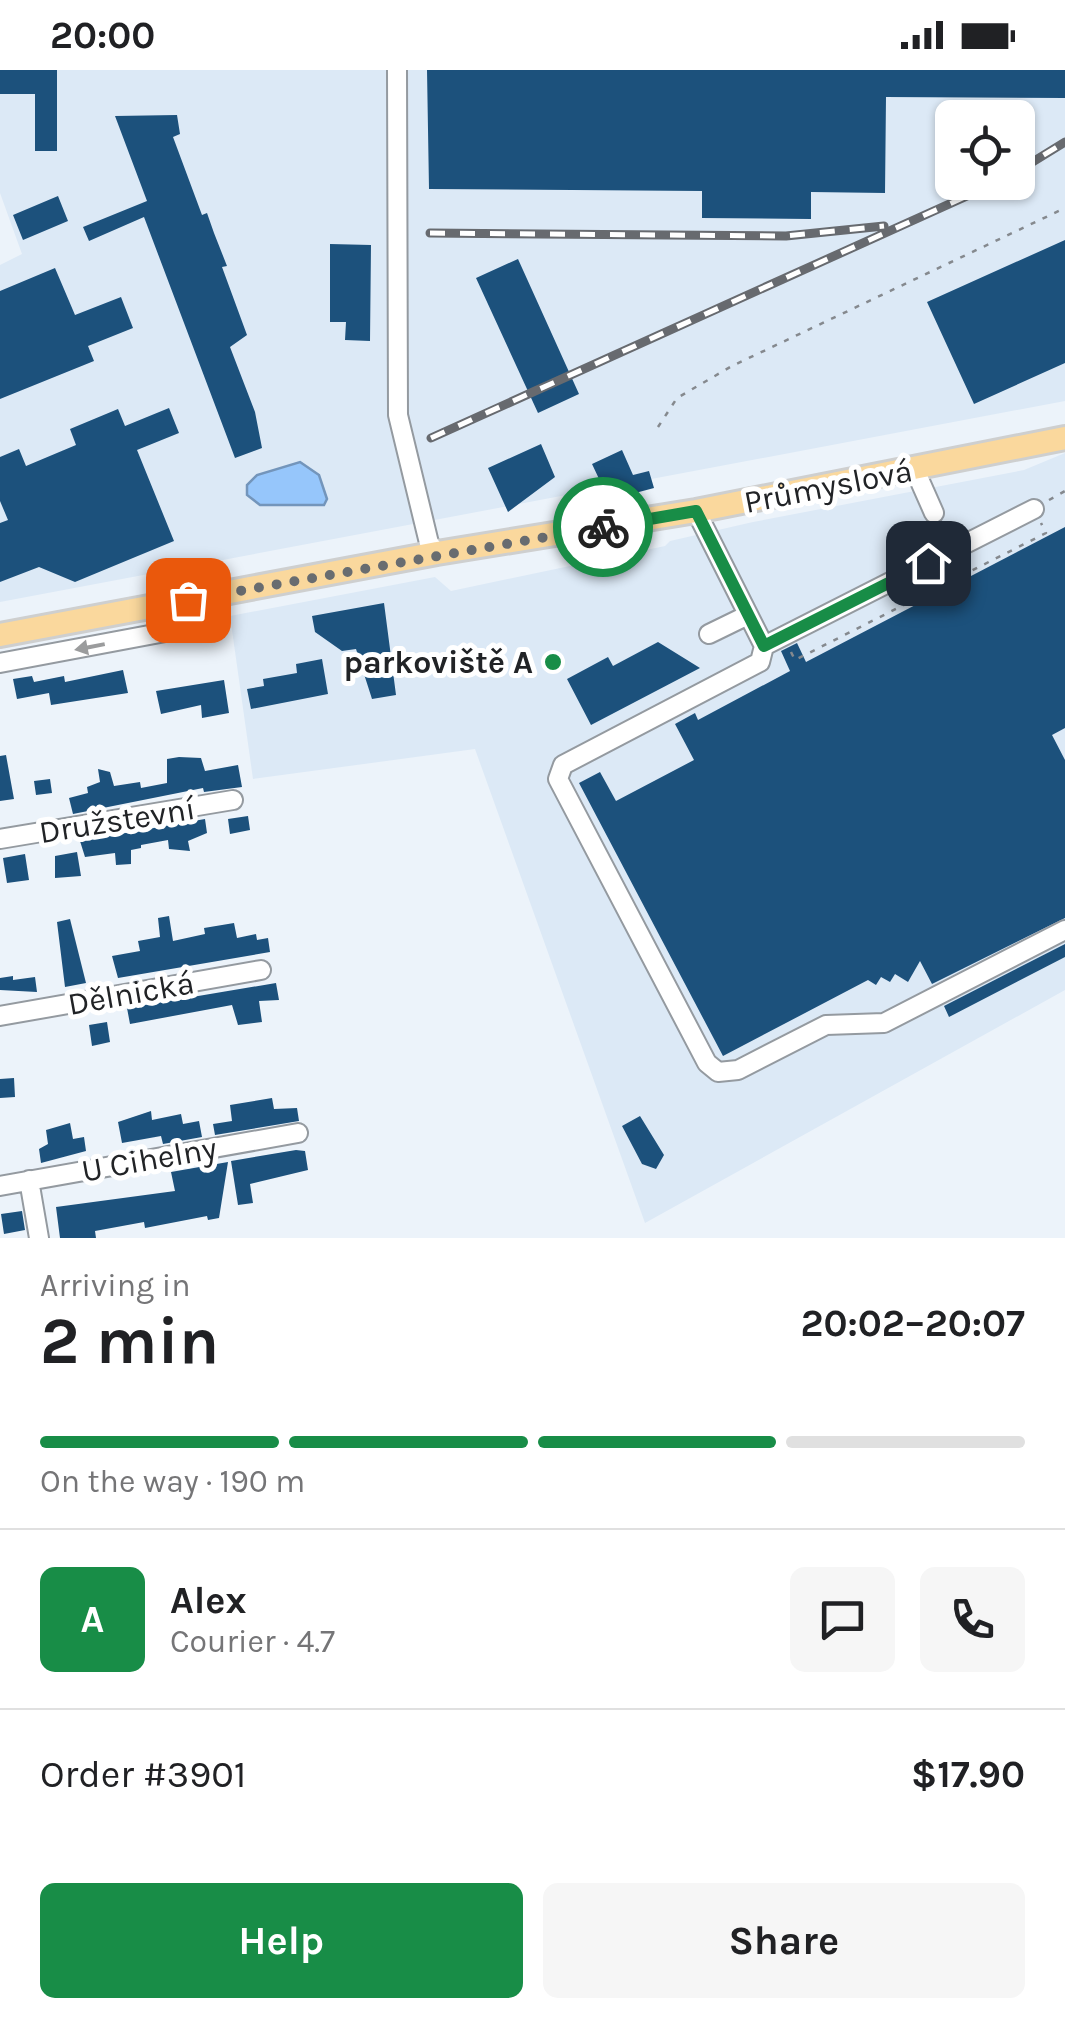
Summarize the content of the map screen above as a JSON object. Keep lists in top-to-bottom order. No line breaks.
{"streets":{"main road":["Průmyslová"],"street":["Družstevní","Dělnická","U Cihelny"]},"places":["parkoviště A"],"page":{"status":"20:00","heading":["2 min","Arriving in","20:02–20:07"],"panel":["Alex","Courier · 4.7","Order #3901","$17.90"],"bar":"On the way · 190 m","round":"A","buttons":["Help","Share"]}}
